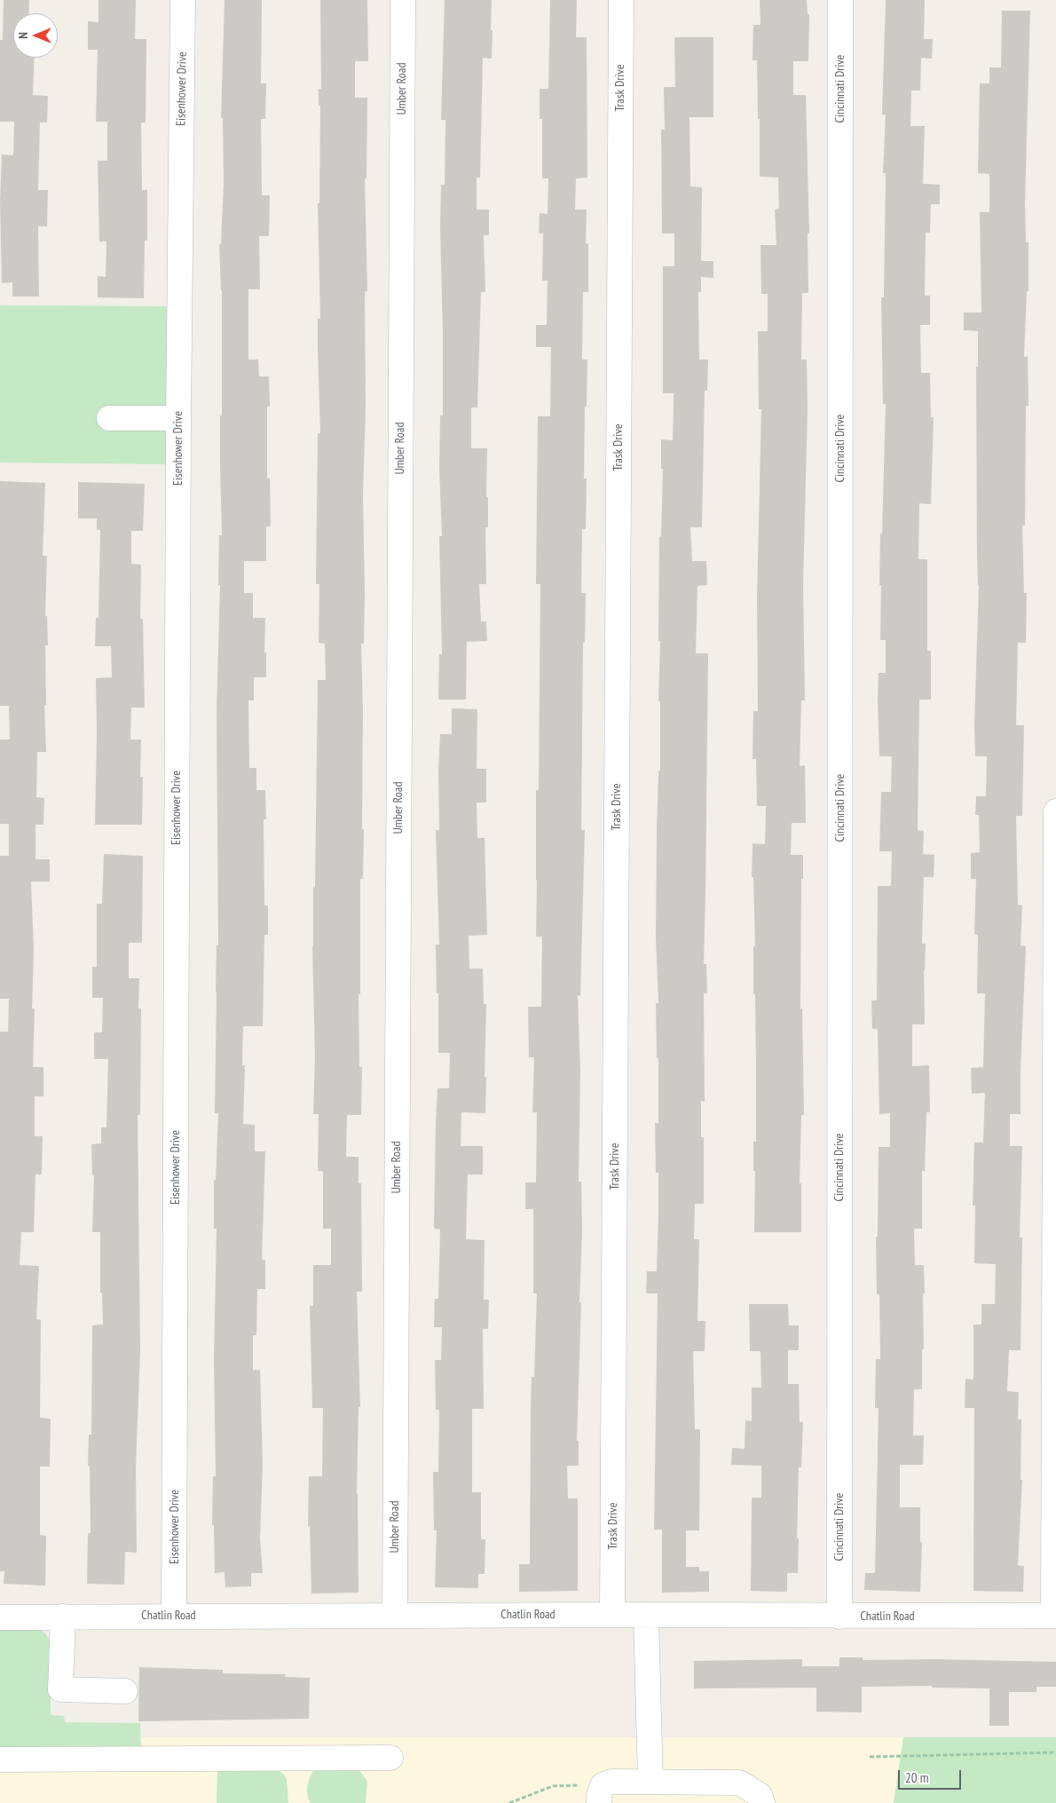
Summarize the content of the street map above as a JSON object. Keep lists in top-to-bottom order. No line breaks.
{"streets":{"street":["Trask Drive","Eisenhower Drive","Umber Road","Cincinnati Drive","Chatlin Road"]},"crossings":[["Trask Drive","Chatlin Road"],["Eisenhower Drive","Chatlin Road"],["Umber Road","Chatlin Road"],["Cincinnati Drive","Chatlin Road"]],"scale_bar":"20 m","north":"left"}
